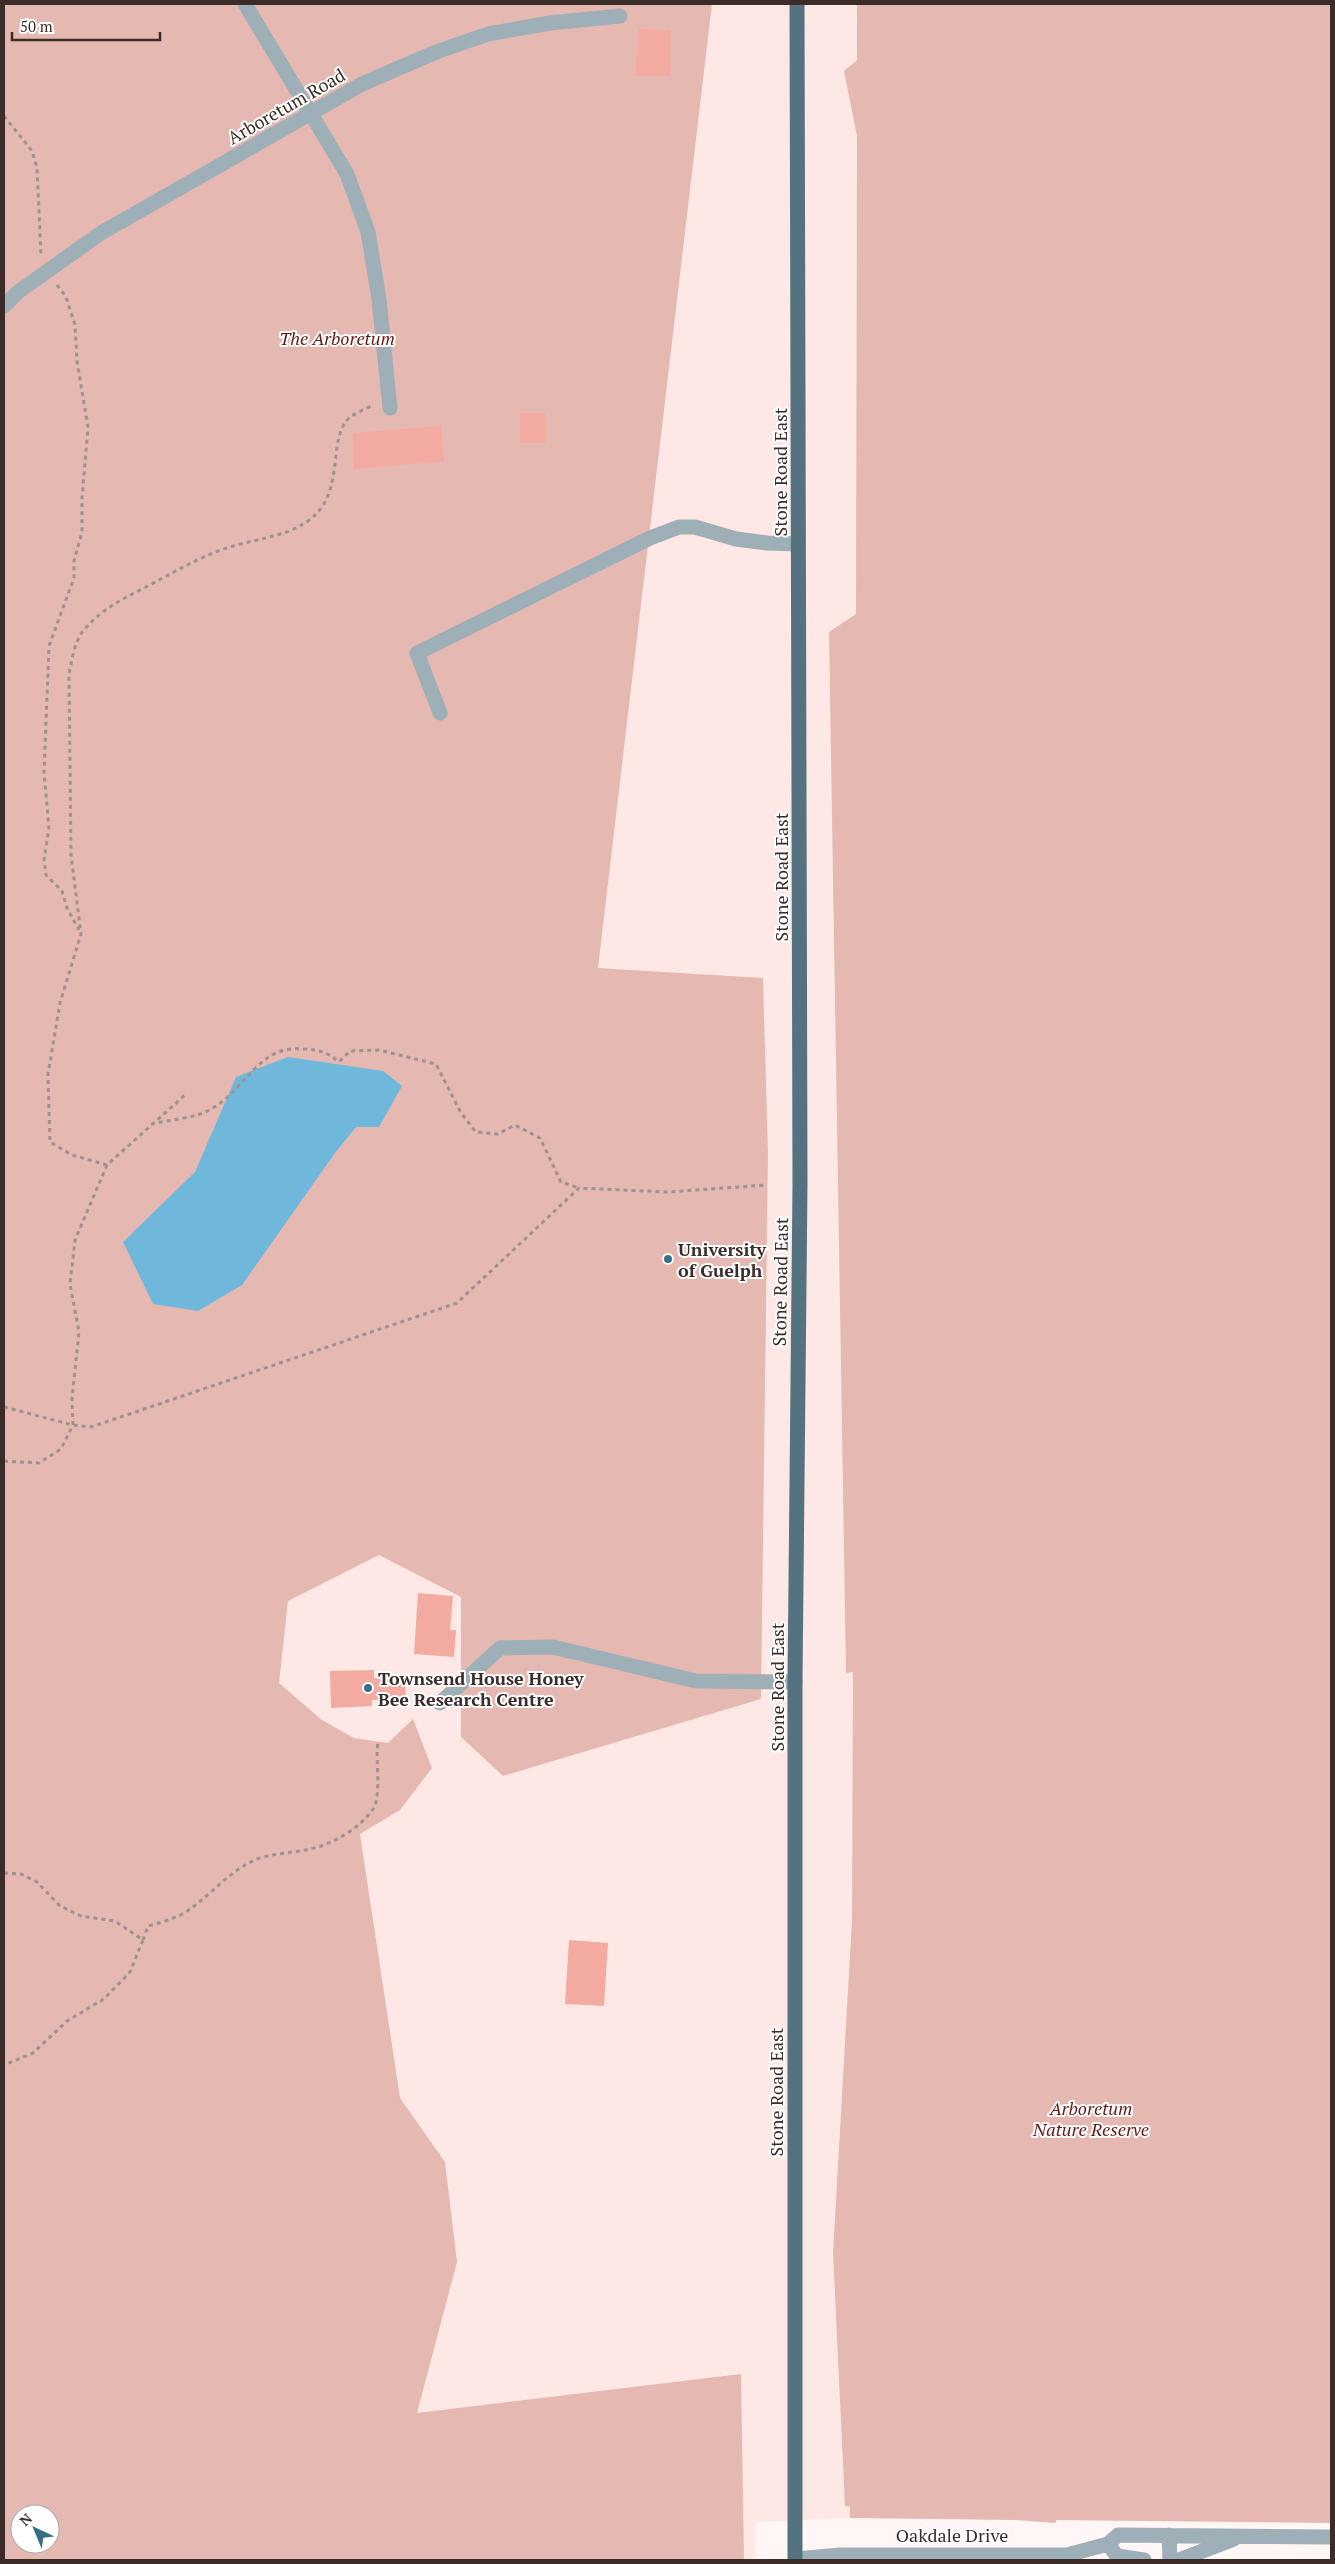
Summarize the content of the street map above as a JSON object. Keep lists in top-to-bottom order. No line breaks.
{"streets":{"main road":["Stone Road East"],"street":["Arboretum Road","Oakdale Drive"]},"crossings":[["Stone Road East","Oakdale Drive"]],"parks":["The Arboretum","Arboretum Nature Reserve"],"places":["University of Guelph","Townsend House Honey Bee Research Centre"],"scale_bar":"50 m","north":"top left"}
